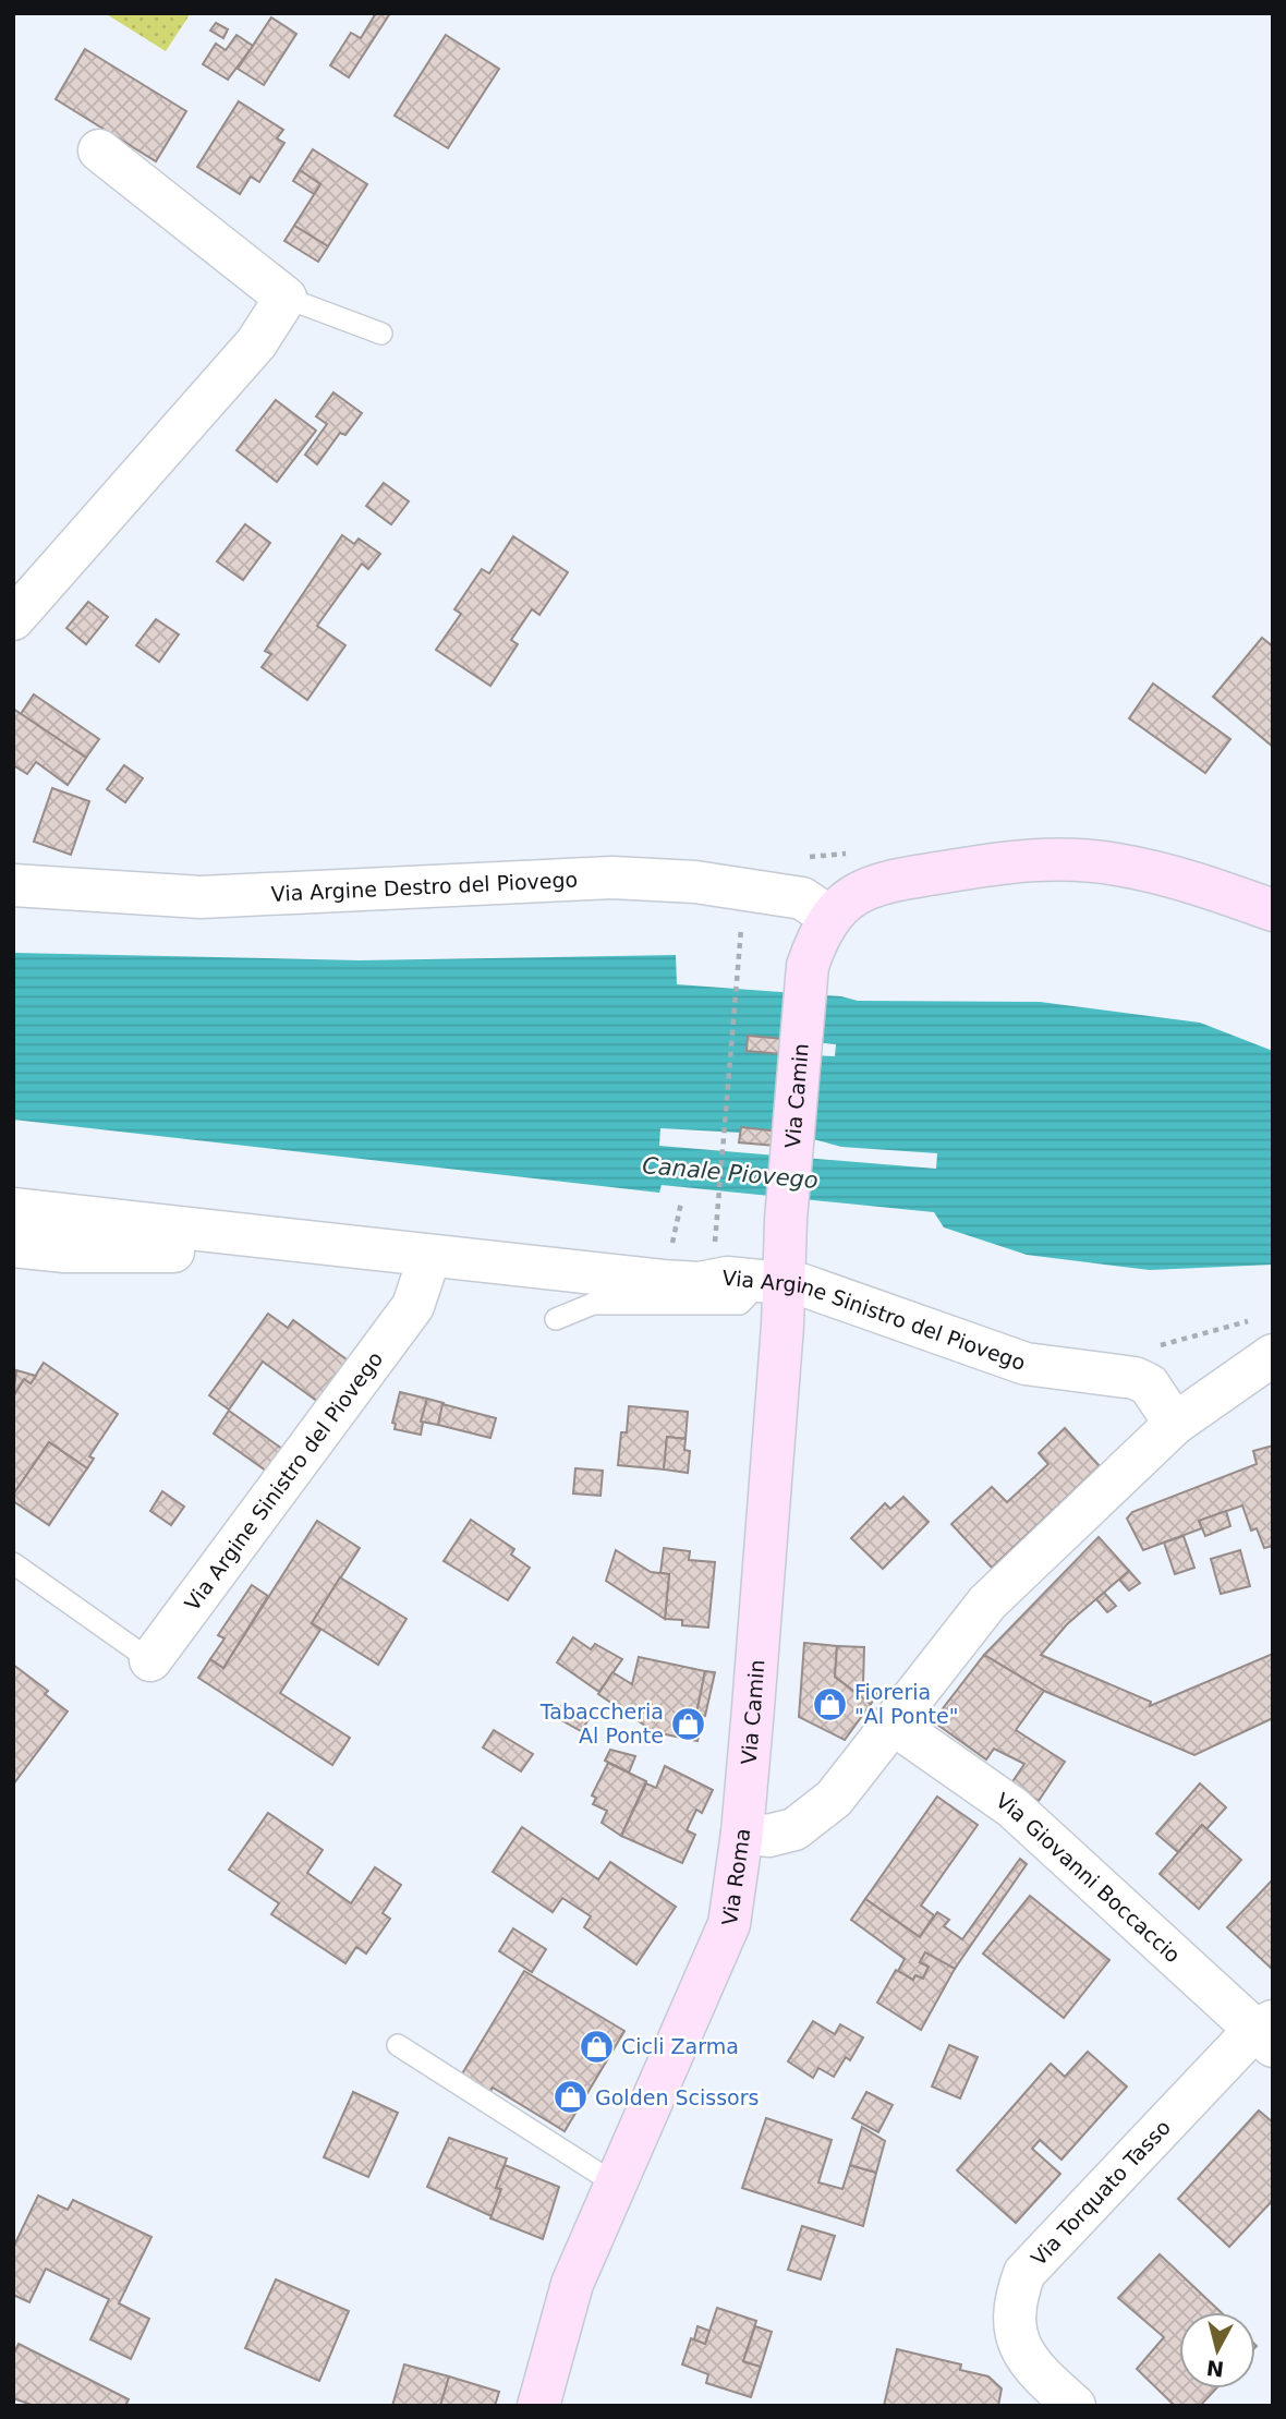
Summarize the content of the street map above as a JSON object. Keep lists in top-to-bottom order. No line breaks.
{"streets":{"street":["Via Argine Destro del Piovego","Via Camin","Via Argine Sinistro del Piovego","Via Giovanni Boccaccio","Via Roma","Via Torquato Tasso"]},"crossings":[["Via Argine Destro del Piovego","Via Camin"],["Via Camin","Via Argine Sinistro del Piovego"],["Via Camin","Via Roma"],["Via Argine Sinistro del Piovego","Via Roma"],["Via Giovanni Boccaccio","Via Roma"],["Via Giovanni Boccaccio","Via Torquato Tasso"]],"water":["Canale Piovego"],"places":{"shop":["Fioreria \"Al Ponte\"","Tabaccheria Al Ponte","Cicli Zarma","Golden Scissors"]},"north":"bottom"}
